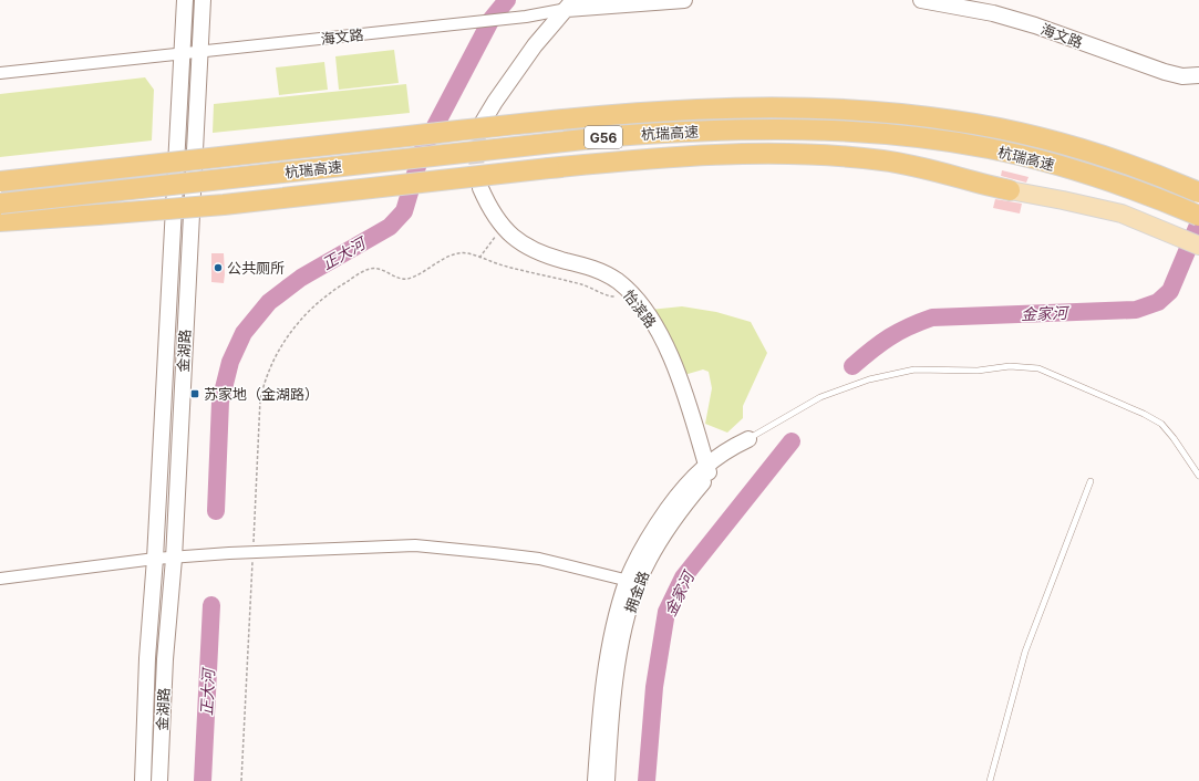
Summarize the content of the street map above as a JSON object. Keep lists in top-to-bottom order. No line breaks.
{"streets":{"highway":["杭瑞高速","G56"],"main road":["海文路","怡滨路","金湖路","拥金路"]},"crossings":[["海文路","金湖路"]],"water":["正大河","金家河"],"places":{"other":["公共厕所"],"transit":["苏家地（金湖路）"]}}
